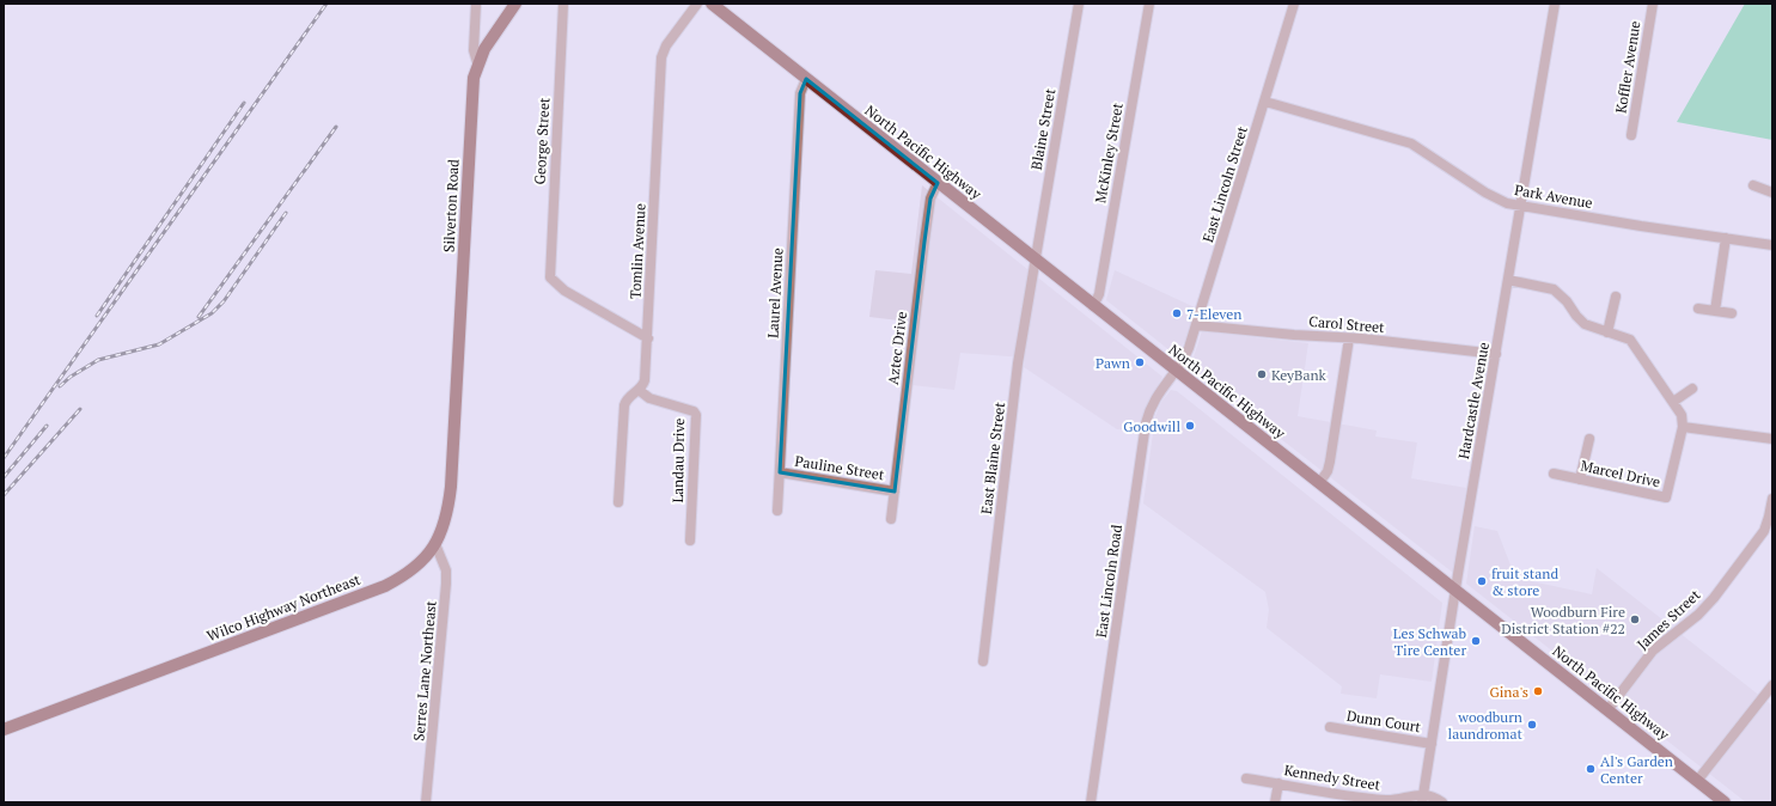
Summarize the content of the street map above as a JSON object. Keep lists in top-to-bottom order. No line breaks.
{"streets":{"main road":["North Pacific Highway","Silverton Road","Wilco Highway Northeast"],"street":["Koffler Avenue","Blaine Street","George Street","McKinley Street","East Lincoln Street","Park Avenue","Tomlin Avenue","Laurel Avenue","Carol Street","Aztec Drive","Hardcastle Avenue","East Blaine Street","Landau Drive","Pauline Street","Marcel Drive","East Lincoln Road","James Street","Serres Lane Northeast","Dunn Court","Kennedy Street"]},"crossings":[["Blaine Street","North Pacific Highway"],["Blaine Street","East Blaine Street"],["George Street","Tomlin Avenue"],["North Pacific Highway","McKinley Street"],["North Pacific Highway","East Lincoln Street"],["North Pacific Highway","Laurel Avenue"],["North Pacific Highway","Aztec Drive"],["North Pacific Highway","Hardcastle Avenue"],["North Pacific Highway","East Blaine Street"],["North Pacific Highway","East Lincoln Road"],["North Pacific Highway","James Street"],["East Lincoln Street","Park Avenue"],["East Lincoln Street","Carol Street"],["East Lincoln Street","East Lincoln Road"],["Park Avenue","Hardcastle Avenue"],["Silverton Road","Wilco Highway Northeast"],["Tomlin Avenue","Landau Drive"],["Laurel Avenue","Pauline Street"],["Carol Street","Hardcastle Avenue"],["Aztec Drive","Pauline Street"],["Hardcastle Avenue","Dunn Court"],["Hardcastle Avenue","Kennedy Street"],["Wilco Highway Northeast","Serres Lane Northeast"]],"places":["7-Eleven","Pawn","KeyBank","Goodwill","fruit stand & store","Woodburn Fire District Station #22","Les Schwab Tire Center","Gina's","woodburn laundromat","Al's Garden Center"]}
